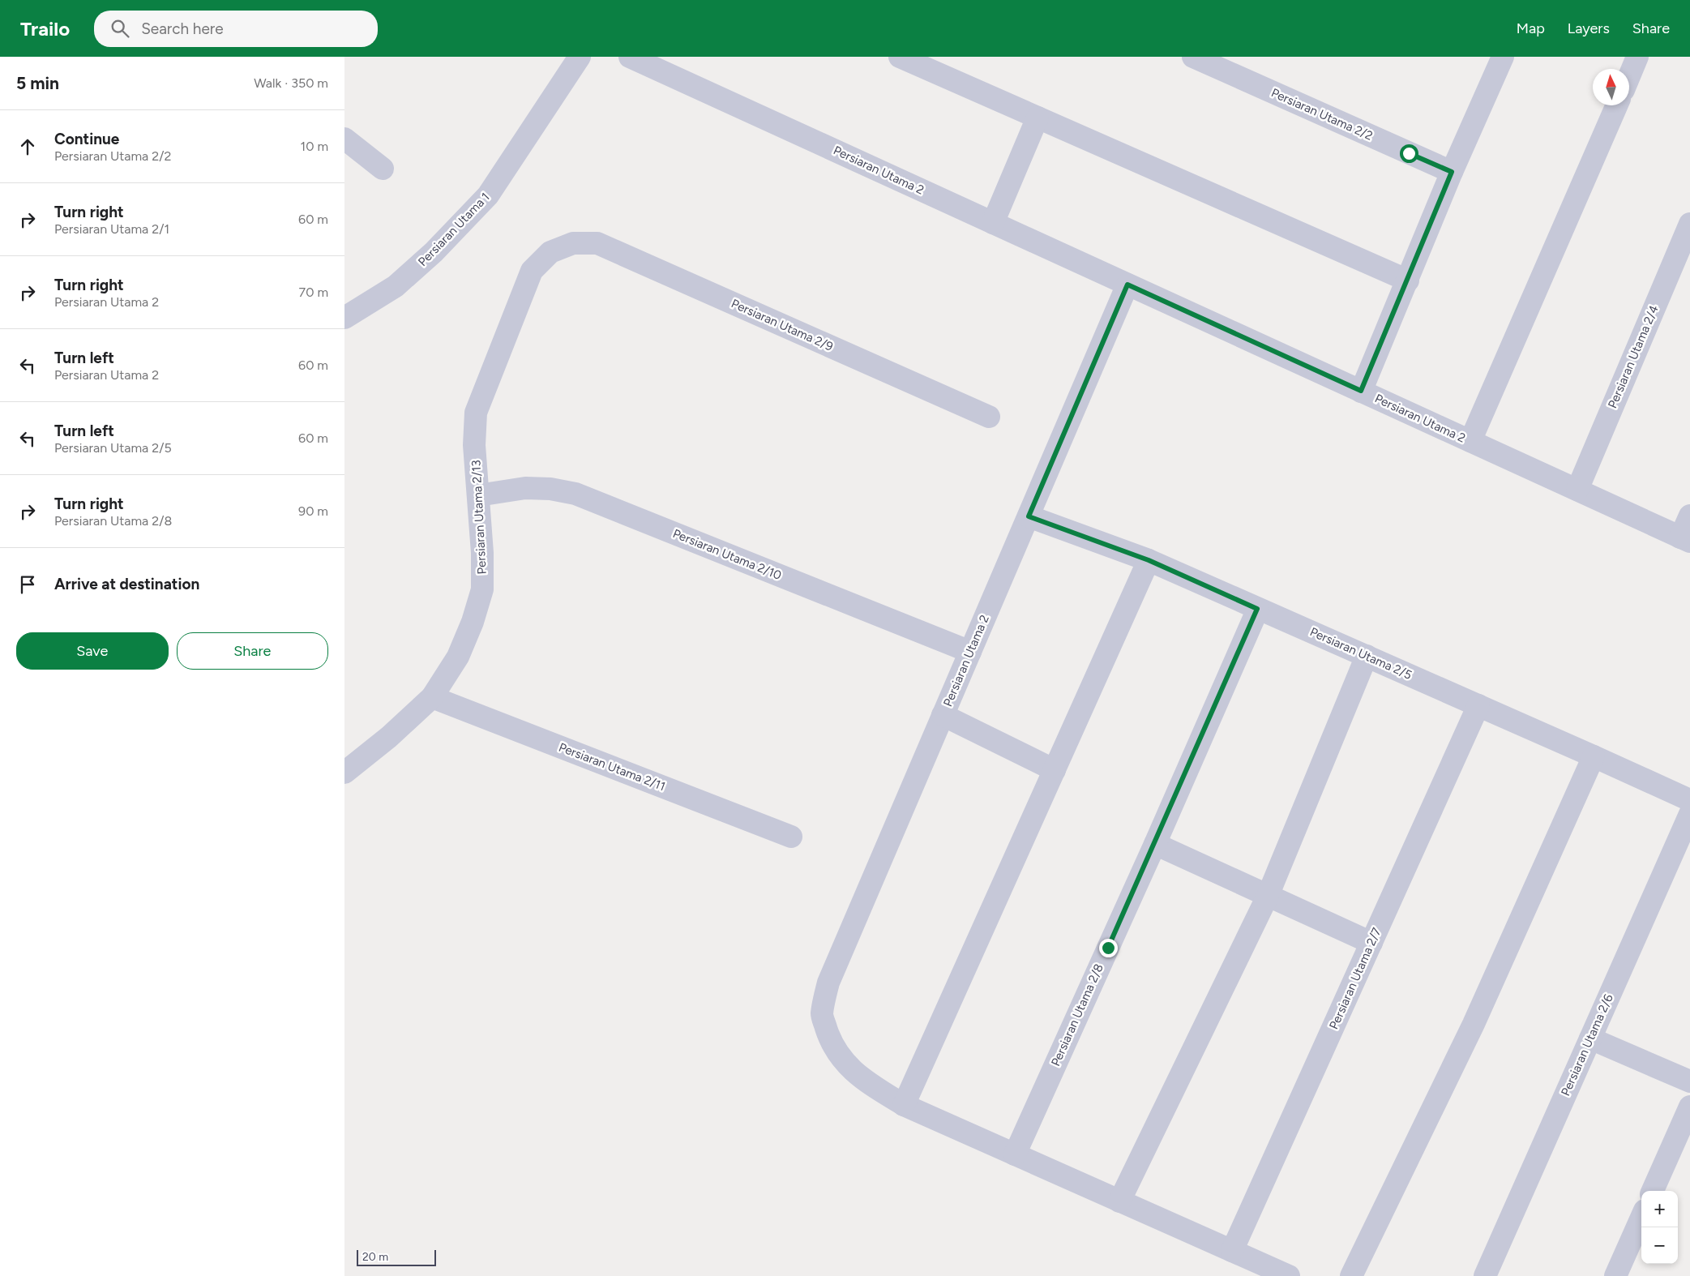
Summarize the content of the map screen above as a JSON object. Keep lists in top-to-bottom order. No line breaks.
{"streets":{"street":["Persiaran Utama 2/2","Persiaran Utama 2","Persiaran Utama 1","Persiaran Utama 2/9","Persiaran Utama 2/4","Persiaran Utama 2/13","Persiaran Utama 2/10","Persiaran Utama 2/5","Persiaran Utama 2/11","Persiaran Utama 2/7","Persiaran Utama 2/8","Persiaran Utama 2/6"]},"crossings":[["Persiaran Utama 2","Persiaran Utama 2/4"],["Persiaran Utama 2","Persiaran Utama 2/10"],["Persiaran Utama 2","Persiaran Utama 2/5"],["Persiaran Utama 2","Persiaran Utama 2/7"],["Persiaran Utama 2","Persiaran Utama 2/8"],["Persiaran Utama 2/9","Persiaran Utama 2/13"],["Persiaran Utama 2/13","Persiaran Utama 2/10"],["Persiaran Utama 2/13","Persiaran Utama 2/11"],["Persiaran Utama 2/5","Persiaran Utama 2/7"],["Persiaran Utama 2/5","Persiaran Utama 2/8"]],"scale_bar":"20 m","north":"top","page":{"header":"Trailo","search":"Search here","nav":["Map","Layers","Share"],"heading":["5 min","Walk · 350 m"],"list":[["Continue","Persiaran Utama 2/2","10 m"],["Turn right","Persiaran Utama 2/1","60 m"],["Turn right","Persiaran Utama 2","70 m"],["Turn left","Persiaran Utama 2","60 m"],["Turn left","Persiaran Utama 2/5","60 m"],["Turn right","Persiaran Utama 2/8","90 m"],"Arrive at destination"],"buttons":["Save","Share"],"map_buttons":["+","−"],"scale":"20 m"}}
